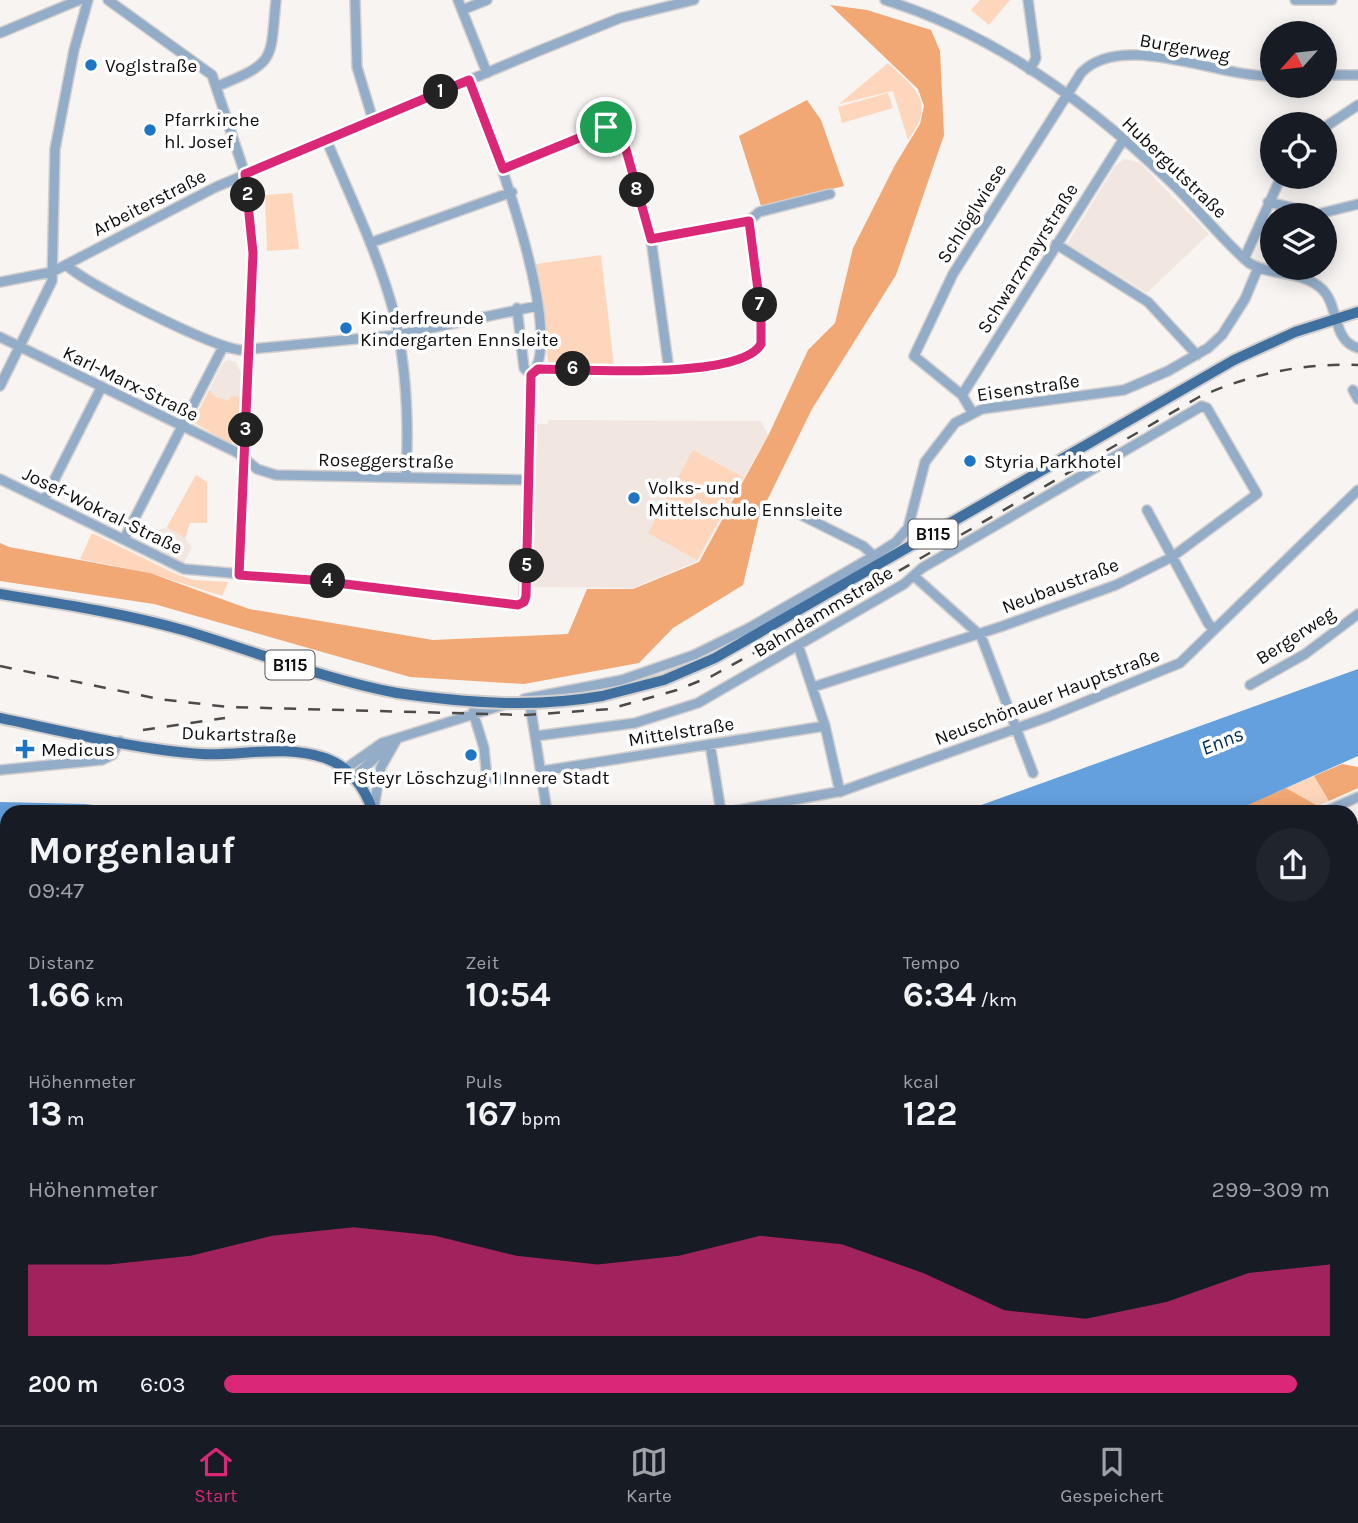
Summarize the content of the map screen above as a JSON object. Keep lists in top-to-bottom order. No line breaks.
{"streets":{"main road":["B115","Dukartstraße"],"street":["Burgerweg","Hubergutstraße","Arbeiterstraße","Schlöglwiese","Schwarzmayrstraße","Karl-Marx-Straße","Eisenstraße","Roseggerstraße","Josef-Wokral-Straße","Neubaustraße","Bahndammstraße","Bergerweg","Neuschönauer Hauptstraße","Mittelstraße"]},"crossings":[["Burgerweg","Hubergutstraße"],["Burgerweg","Schlöglwiese"],["Hubergutstraße","Schlöglwiese"],["Hubergutstraße","Schwarzmayrstraße"],["Hubergutstraße","Eisenstraße"],["Schlöglwiese","Schwarzmayrstraße"],["Karl-Marx-Straße","Roseggerstraße"],["Eisenstraße","Dukartstraße"],["Roseggerstraße","Josef-Wokral-Straße"],["Neubaustraße","Bahndammstraße"]],"water":["Enns"],"places":{"other":["Voglstraße","Pfarrkirche hl. Josef","Kinderfreunde Kindergarten Ennsleite","Styria Parkhotel","Volks- und Mittelschule Ennsleite","FF Steyr Löschzug 1 Innere Stadt"],"health":["Medicus"]},"north":"bottom left","page":{"pins":["1","8","2","7","6","3","5","4"],"heading":["Morgenlauf","09:47"],"stats":[["Distanz","1.66 km"],["Zeit","10:54"],["Tempo","6:34 /km"],["Höhenmeter","13 m"],["Puls","167 bpm"],["kcal","122"]],"chart":["Höhenmeter","299–309 m"],"list":[{"name":"200 m","note":"6:03"}],"tabs":["Start","Karte","Gespeichert"]}}
